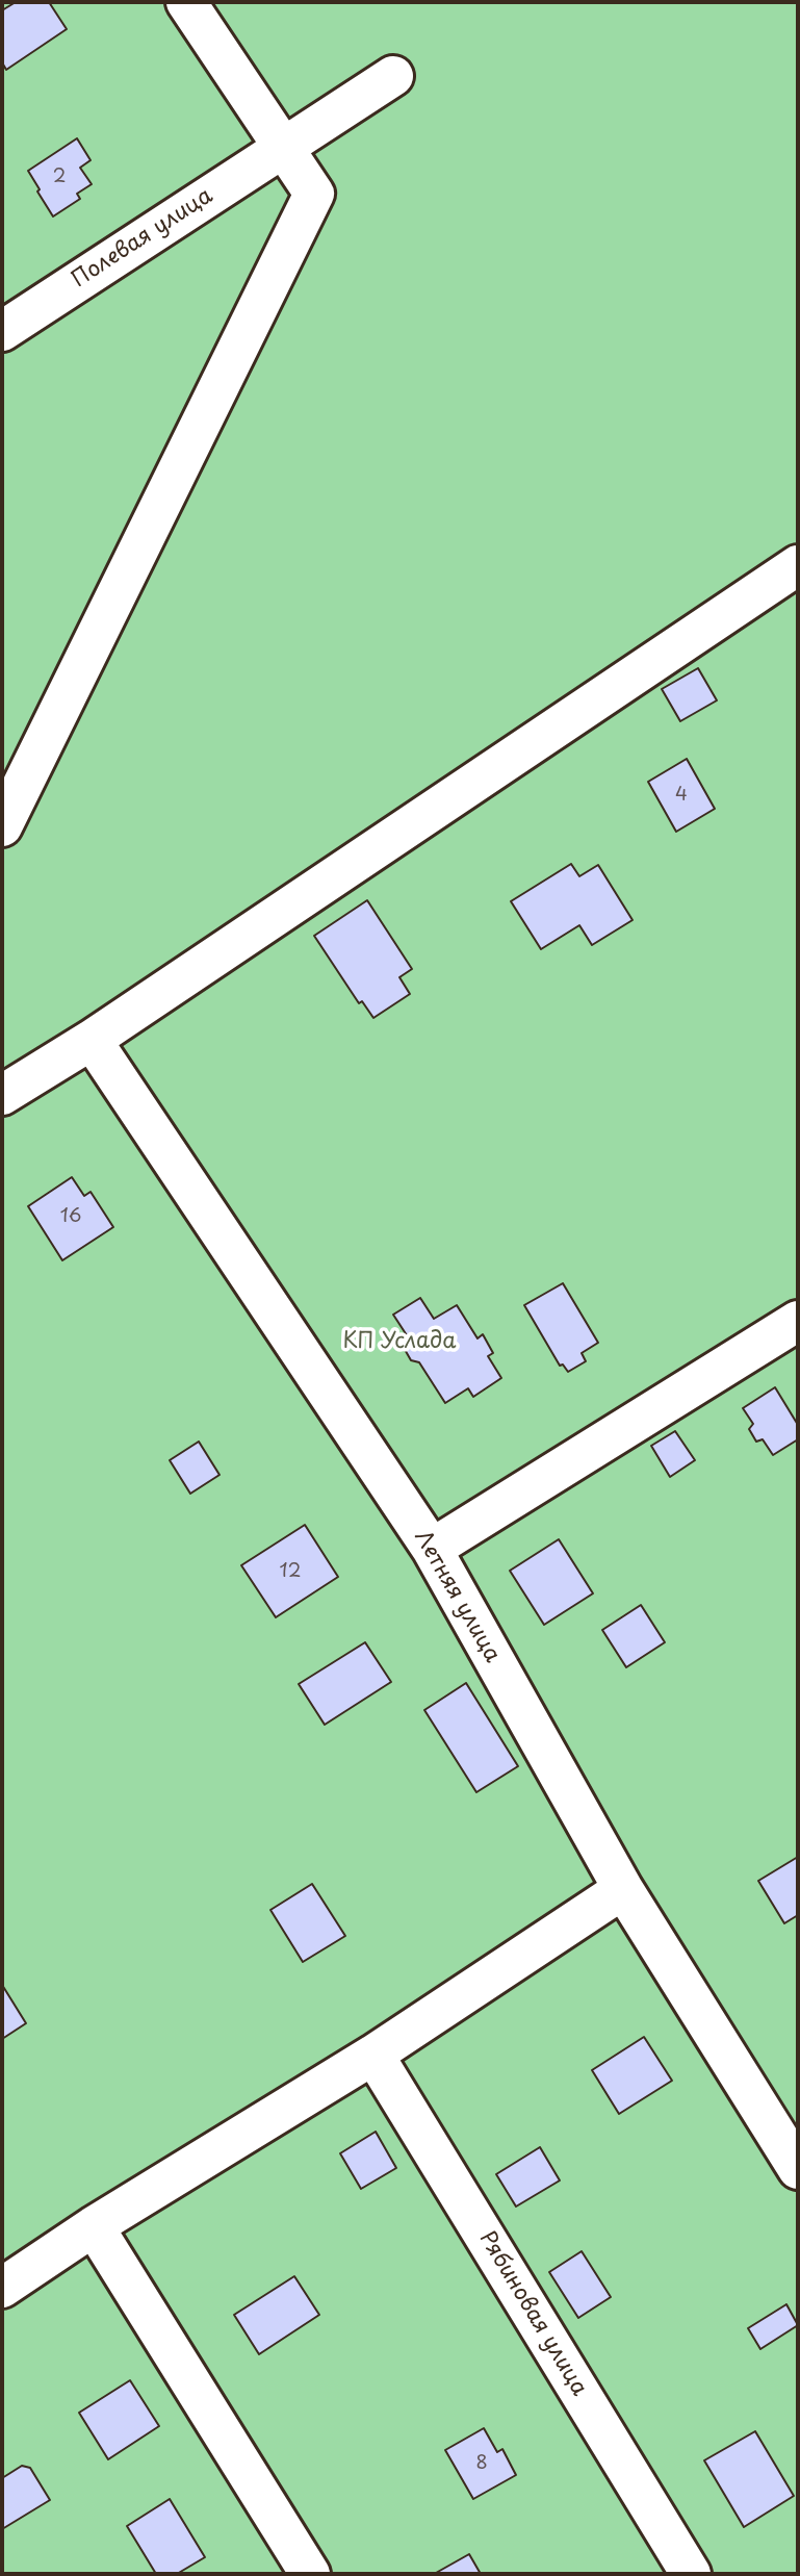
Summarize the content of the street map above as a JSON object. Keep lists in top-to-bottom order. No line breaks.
{"streets":{"street":["Полевая улица","Летняя улица","Рябиновая улица"]},"parks":["КП Услада"],"house_numbers":["2","4","16","12","8"]}
